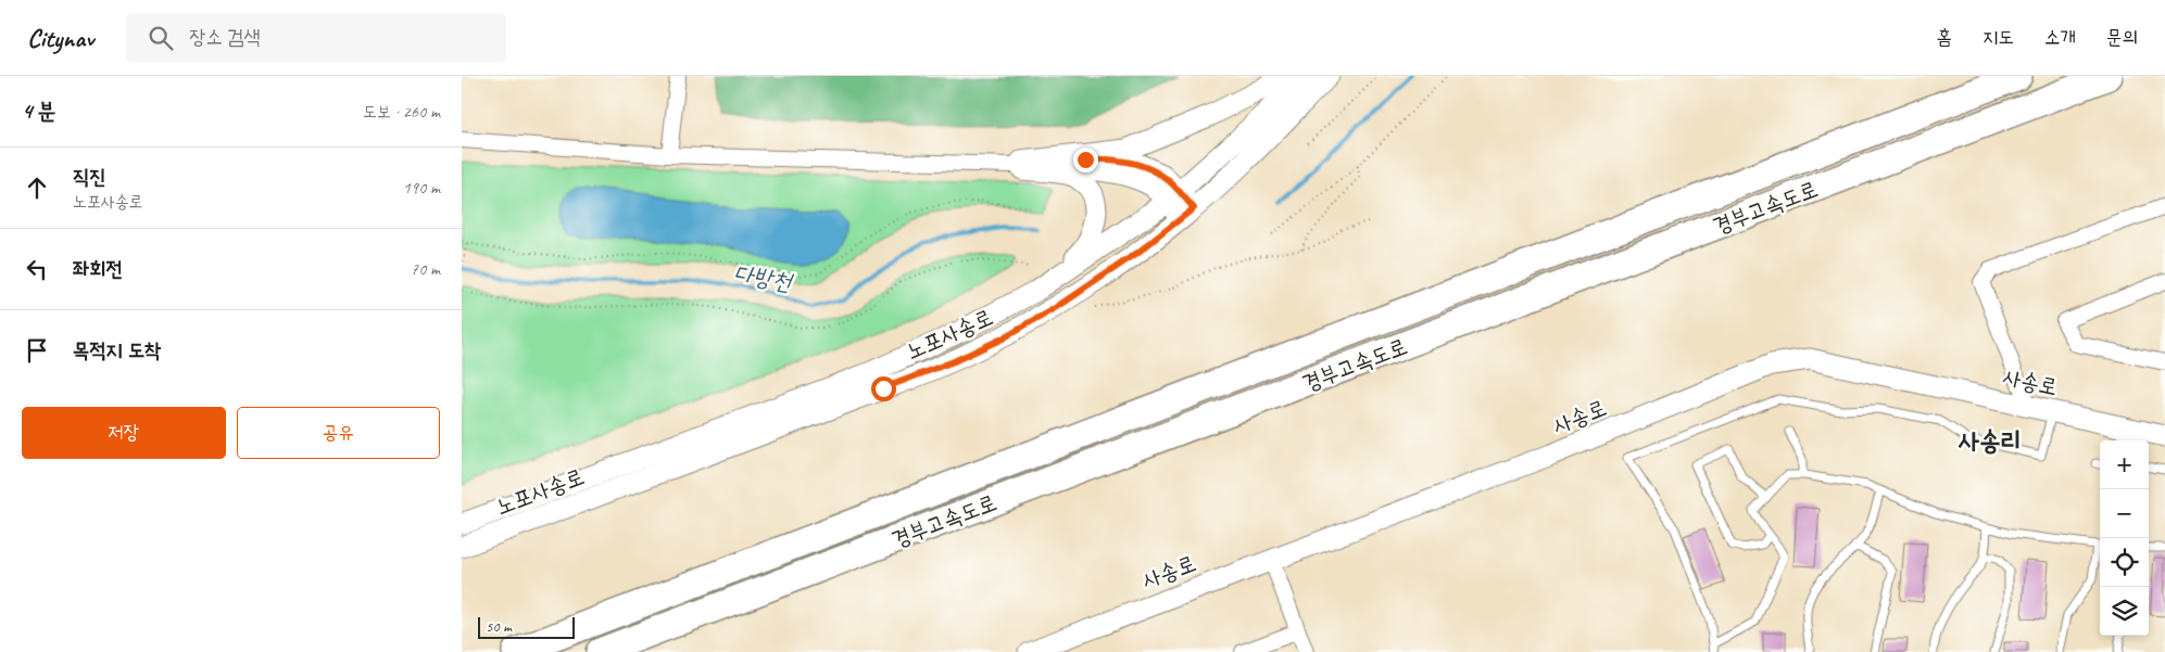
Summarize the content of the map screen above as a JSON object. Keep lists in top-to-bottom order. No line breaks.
{"streets":{"highway":["경부고속도로"],"main road":["노포사송로","사송로"]},"districts":["사송리"],"water":["다방천"],"scale_bar":"50 m","page":{"header":"Citynav","search":"장소 검색","nav":["홈","지도","소개","문의"],"heading":["4 분","도보 · 260 m"],"list":[["직진","노포사송로","190 m"],["좌회전","70 m"],"목적지 도착"],"buttons":["저장","공유"],"map_buttons":["+","−"],"scale":"50 m"}}
